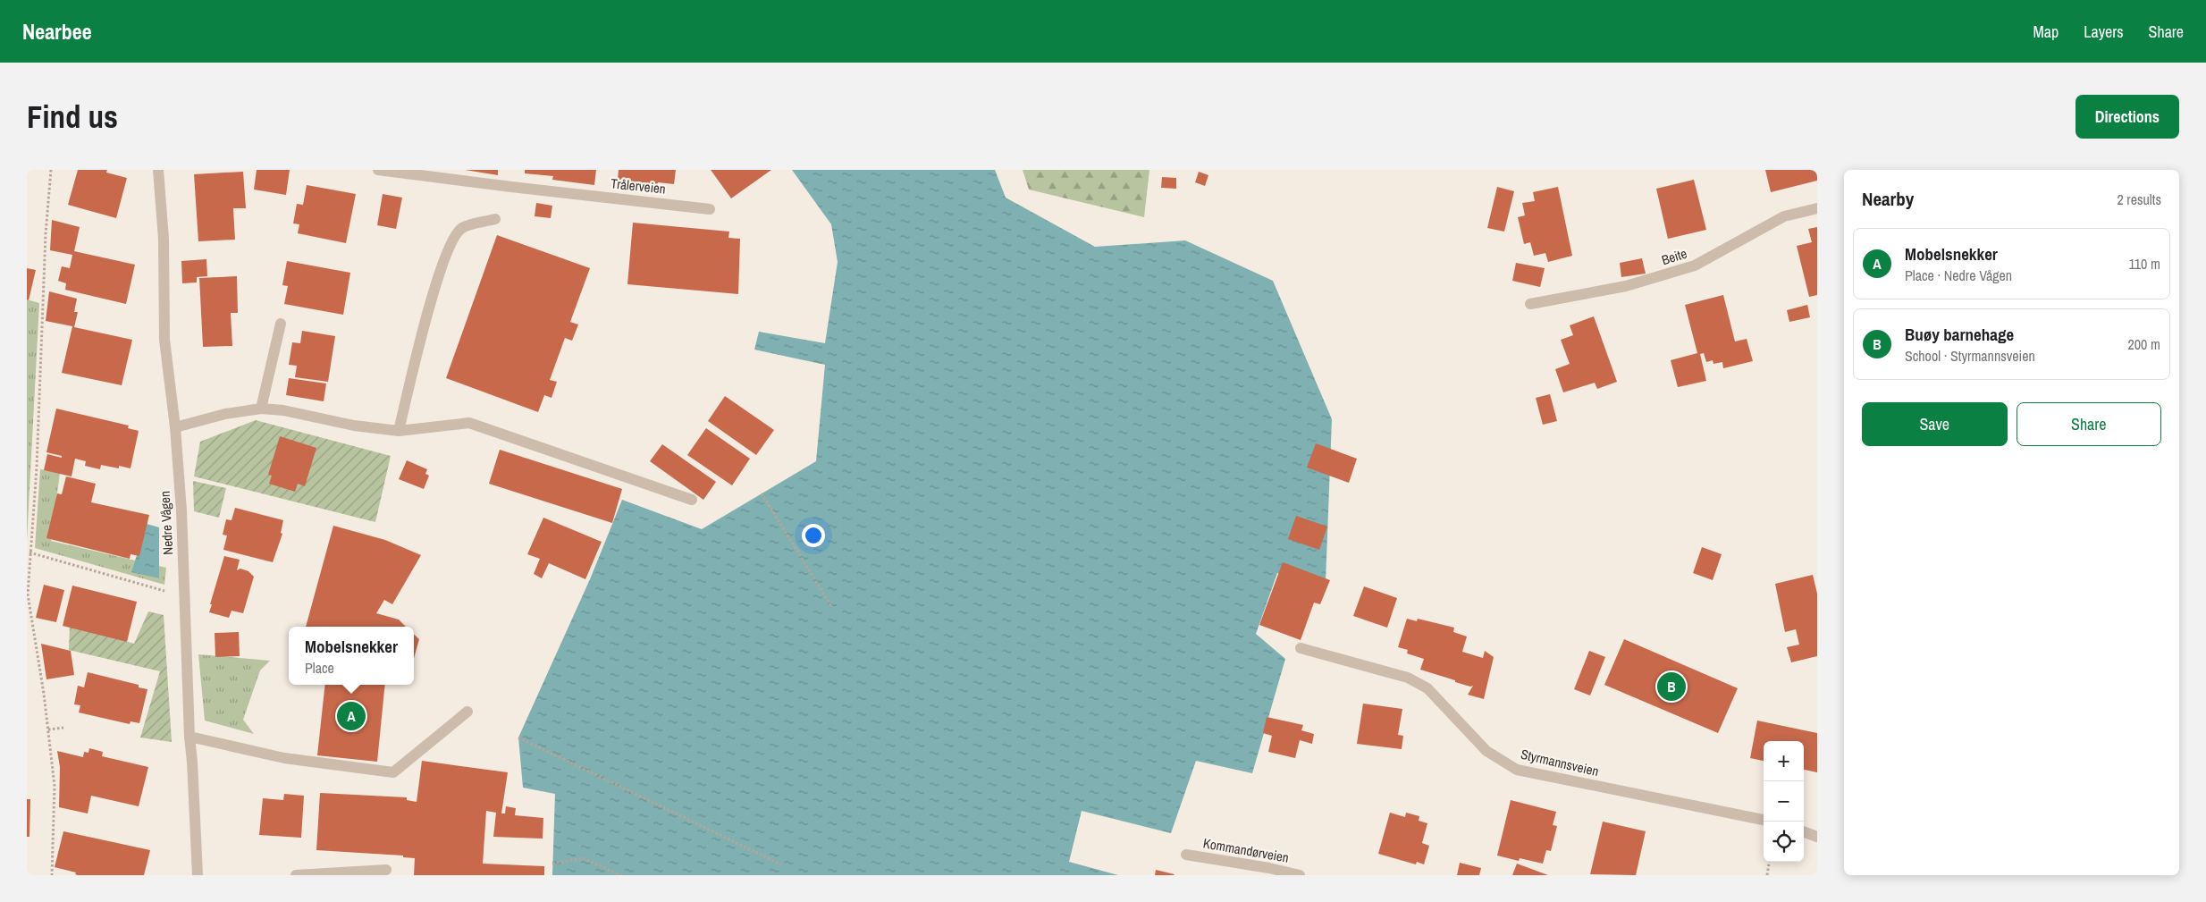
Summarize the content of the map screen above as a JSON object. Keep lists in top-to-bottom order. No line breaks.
{"streets":{"street":["Trålerveien","Beite","Nedre Vågen","Styrmannsveien","Kommandørveien"]},"page":{"header":"Nearbee","nav":["Map","Layers","Share"],"buttons":["Directions",["Save","Share"]],"title":"Find us","heading":["Nearby","2 results"],"list":[{"mark":"A","name":"Mobelsnekker","note":"Place · Nedre Vågen","value":"110 m"},{"mark":"B","name":"Buøy barnehage","note":"School · Styrmannsveien","value":"200 m"}],"popup":["Mobelsnekker","Place"],"pins":["B","A"],"map_buttons":["+","−"]}}
